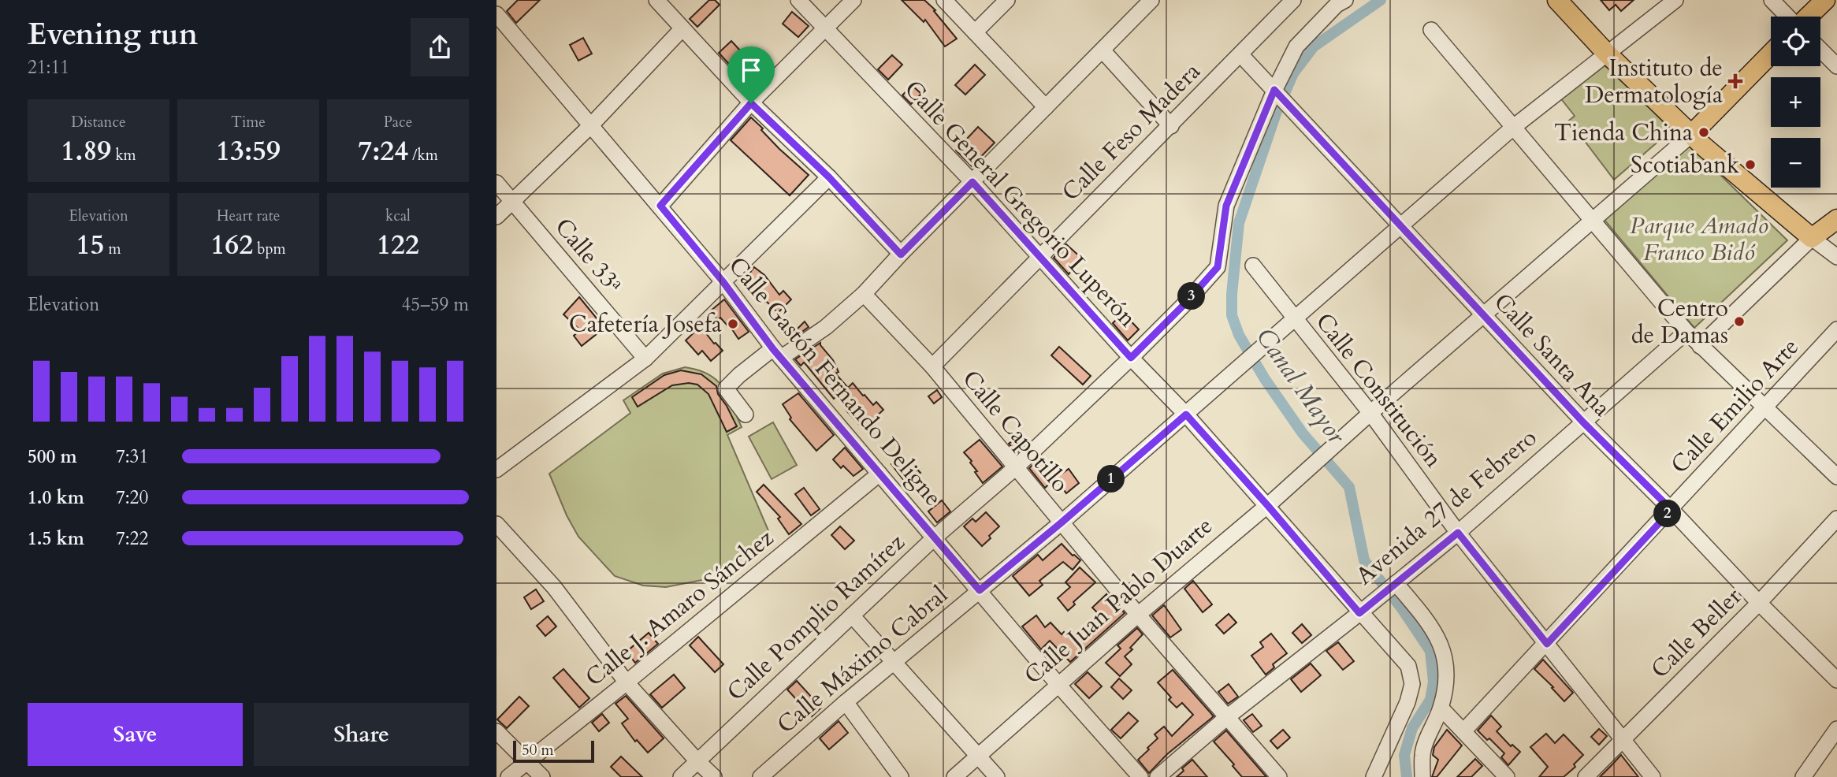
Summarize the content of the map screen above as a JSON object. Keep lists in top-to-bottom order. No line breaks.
{"streets":{"street":["Calle Feso Madera","Calle General Gregorio Luperón","Calle 33ª","Calle Santa Ana","Calle Gastón Fernando Deligne","Calle Constitución","Calle Emilio Arte","Calle Capotillo","Avenida 27 de Febrero","Calle Juan Pablo Duarte","Calle J. Amaro Sánchez","Calle Pomplio Ramírez","Calle Beller","Calle Máximo Cabral"]},"crossings":[["Calle Feso Madera","Calle General Gregorio Luperón"],["Calle Feso Madera","Calle Santa Ana"],["Calle Feso Madera","Calle Capotillo"],["Calle General Gregorio Luperón","Avenida 27 de Febrero"],["Calle General Gregorio Luperón","Calle Juan Pablo Duarte"],["Calle General Gregorio Luperón","Calle Pomplio Ramírez"],["Calle General Gregorio Luperón","Calle Máximo Cabral"],["Calle Santa Ana","Calle Emilio Arte"],["Calle Santa Ana","Avenida 27 de Febrero"],["Calle Santa Ana","Calle Pomplio Ramírez"],["Calle Santa Ana","Calle Beller"],["Calle Santa Ana","Calle Máximo Cabral"],["Calle Gastón Fernando Deligne","Calle Juan Pablo Duarte"],["Calle Gastón Fernando Deligne","Calle J. Amaro Sánchez"],["Calle Gastón Fernando Deligne","Calle Pomplio Ramírez"],["Calle Gastón Fernando Deligne","Calle Máximo Cabral"],["Calle Constitución","Calle Emilio Arte"],["Calle Constitución","Avenida 27 de Febrero"],["Calle Constitución","Calle Juan Pablo Duarte"],["Calle Constitución","Calle Beller"],["Calle Constitución","Calle Máximo Cabral"],["Calle Capotillo","Avenida 27 de Febrero"],["Calle Capotillo","Calle Juan Pablo Duarte"],["Calle Capotillo","Calle Pomplio Ramírez"],["Calle Capotillo","Calle Máximo Cabral"]],"water":["Canal Mayor"],"parks":["Parque Amado Franco Bidó"],"places":{"health":["Instituto de Dermatología"],"other":["Tienda China","Scotiabank","Centro de Damas","Cafetería Josefa"]},"scale_bar":"50 m","page":{"heading":["Evening run","21:11"],"map_buttons":["+","−"],"stats":[["Distance","1.89 km"],["Time","13:59"],["Pace","7:24 /km"],["Elevation","15 m"],["Heart rate","162 bpm"],["kcal","122"]],"chart":["Elevation","45–59 m"],"pins":["3","1","2"],"list":[{"name":"500 m","note":"7:31"},{"name":"1.0 km","note":"7:20"},{"name":"1.5 km","note":"7:22"}],"buttons":["Save","Share"],"scale":"50 m"}}
